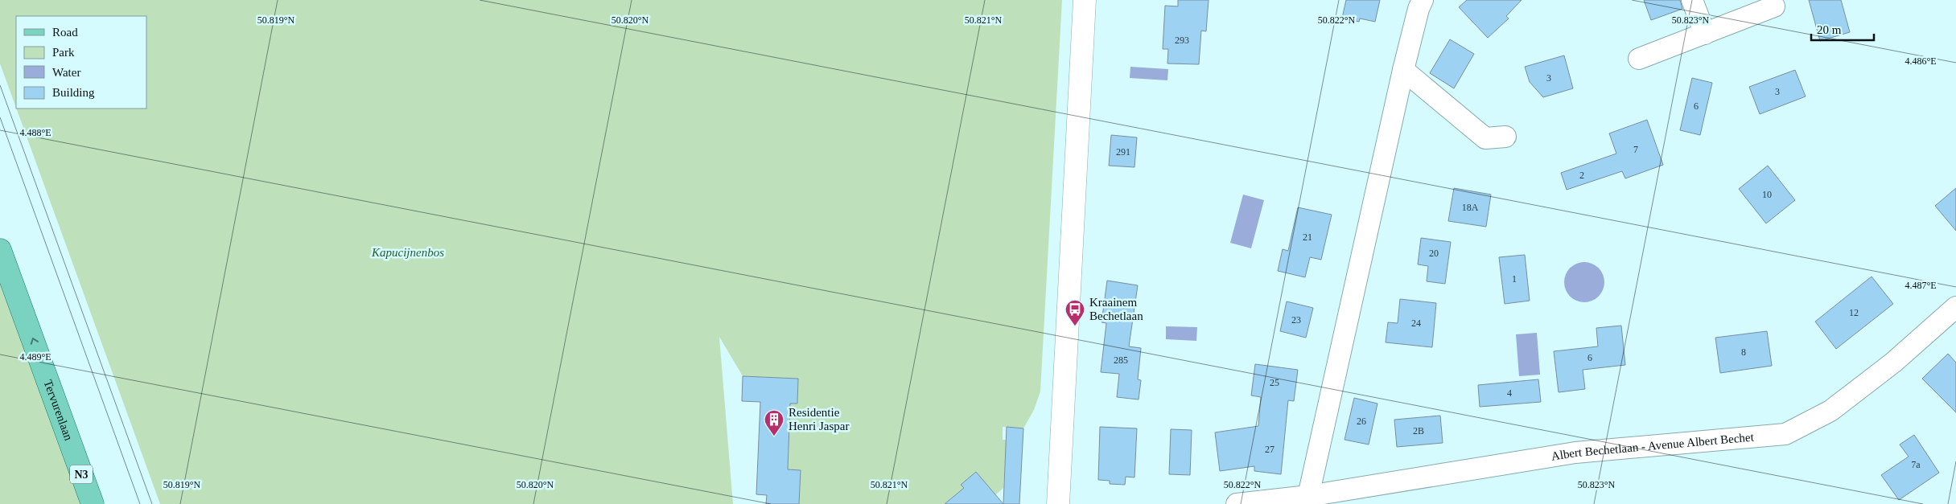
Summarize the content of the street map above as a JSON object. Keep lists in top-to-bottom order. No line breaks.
{"streets":{"main road":["Tervurenlaan","N3"],"street":["Albert Bechetlaan - Avenue Albert Bechet"]},"one_way":["Tervurenlaan"],"parks":["Kapucijnenbos"],"places":{"bus stop":["Kraainem Bechetlaan"],"building":["Residentie Henri Jaspar"]},"house_numbers":["293","3","3","6","7","291","2","10","18A","21","20","1","12","23","24","8","6","285","25","4","26","2B","27","7a"],"legend":["Road","Park","Water","Building"],"scale_bar":"20 m","coordinates":["50.819°N","50.820°N","50.821°N","50.822°N","50.823°N","4.486°E","4.488°E","4.487°E","4.489°E"]}
